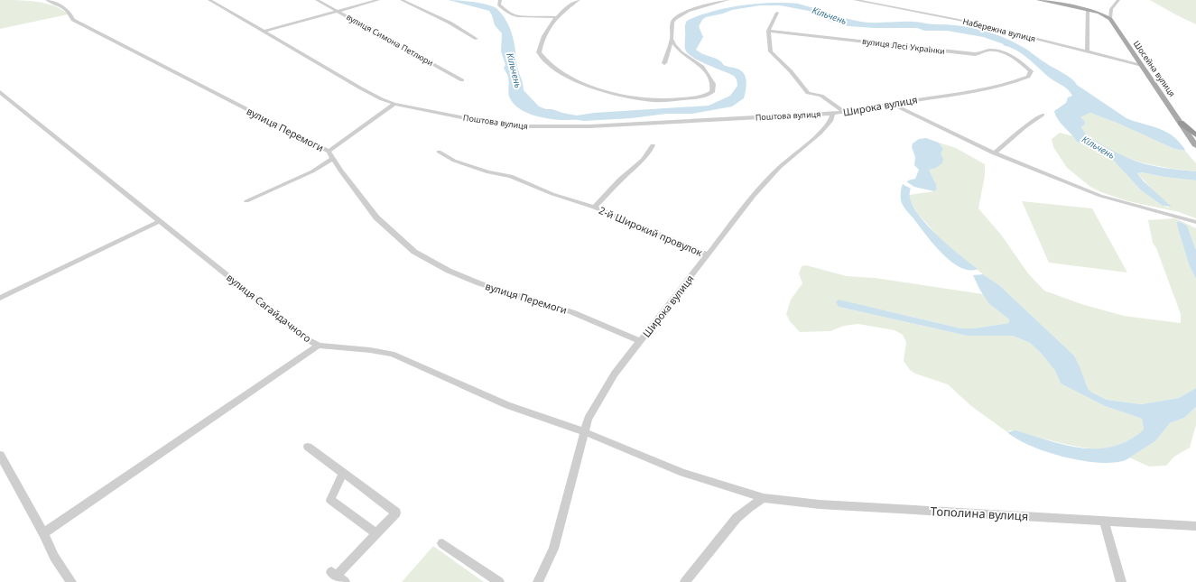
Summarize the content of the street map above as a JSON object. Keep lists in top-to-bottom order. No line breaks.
{"streets":{"main road":["Шосейна вулиця"],"street":["Набережна вулиця","вулиця Симона Петлюри","вулиця Лесі Українки","Широка вулиця","Поштова вулиця","вулиця Перемоги","2-й Широкий провулок","вулиця Сагайдачного","Тополина вулиця"]},"crossings":[["Набережна вулиця","Шосейна вулиця"],["вулиця Лесі Українки","Широка вулиця"],["Широка вулиця","Поштова вулиця"],["Широка вулиця","вулиця Перемоги"],["Широка вулиця","2-й Широкий провулок"],["Широка вулиця","вулиця Сагайдачного"]],"water":["Кільчень"]}
